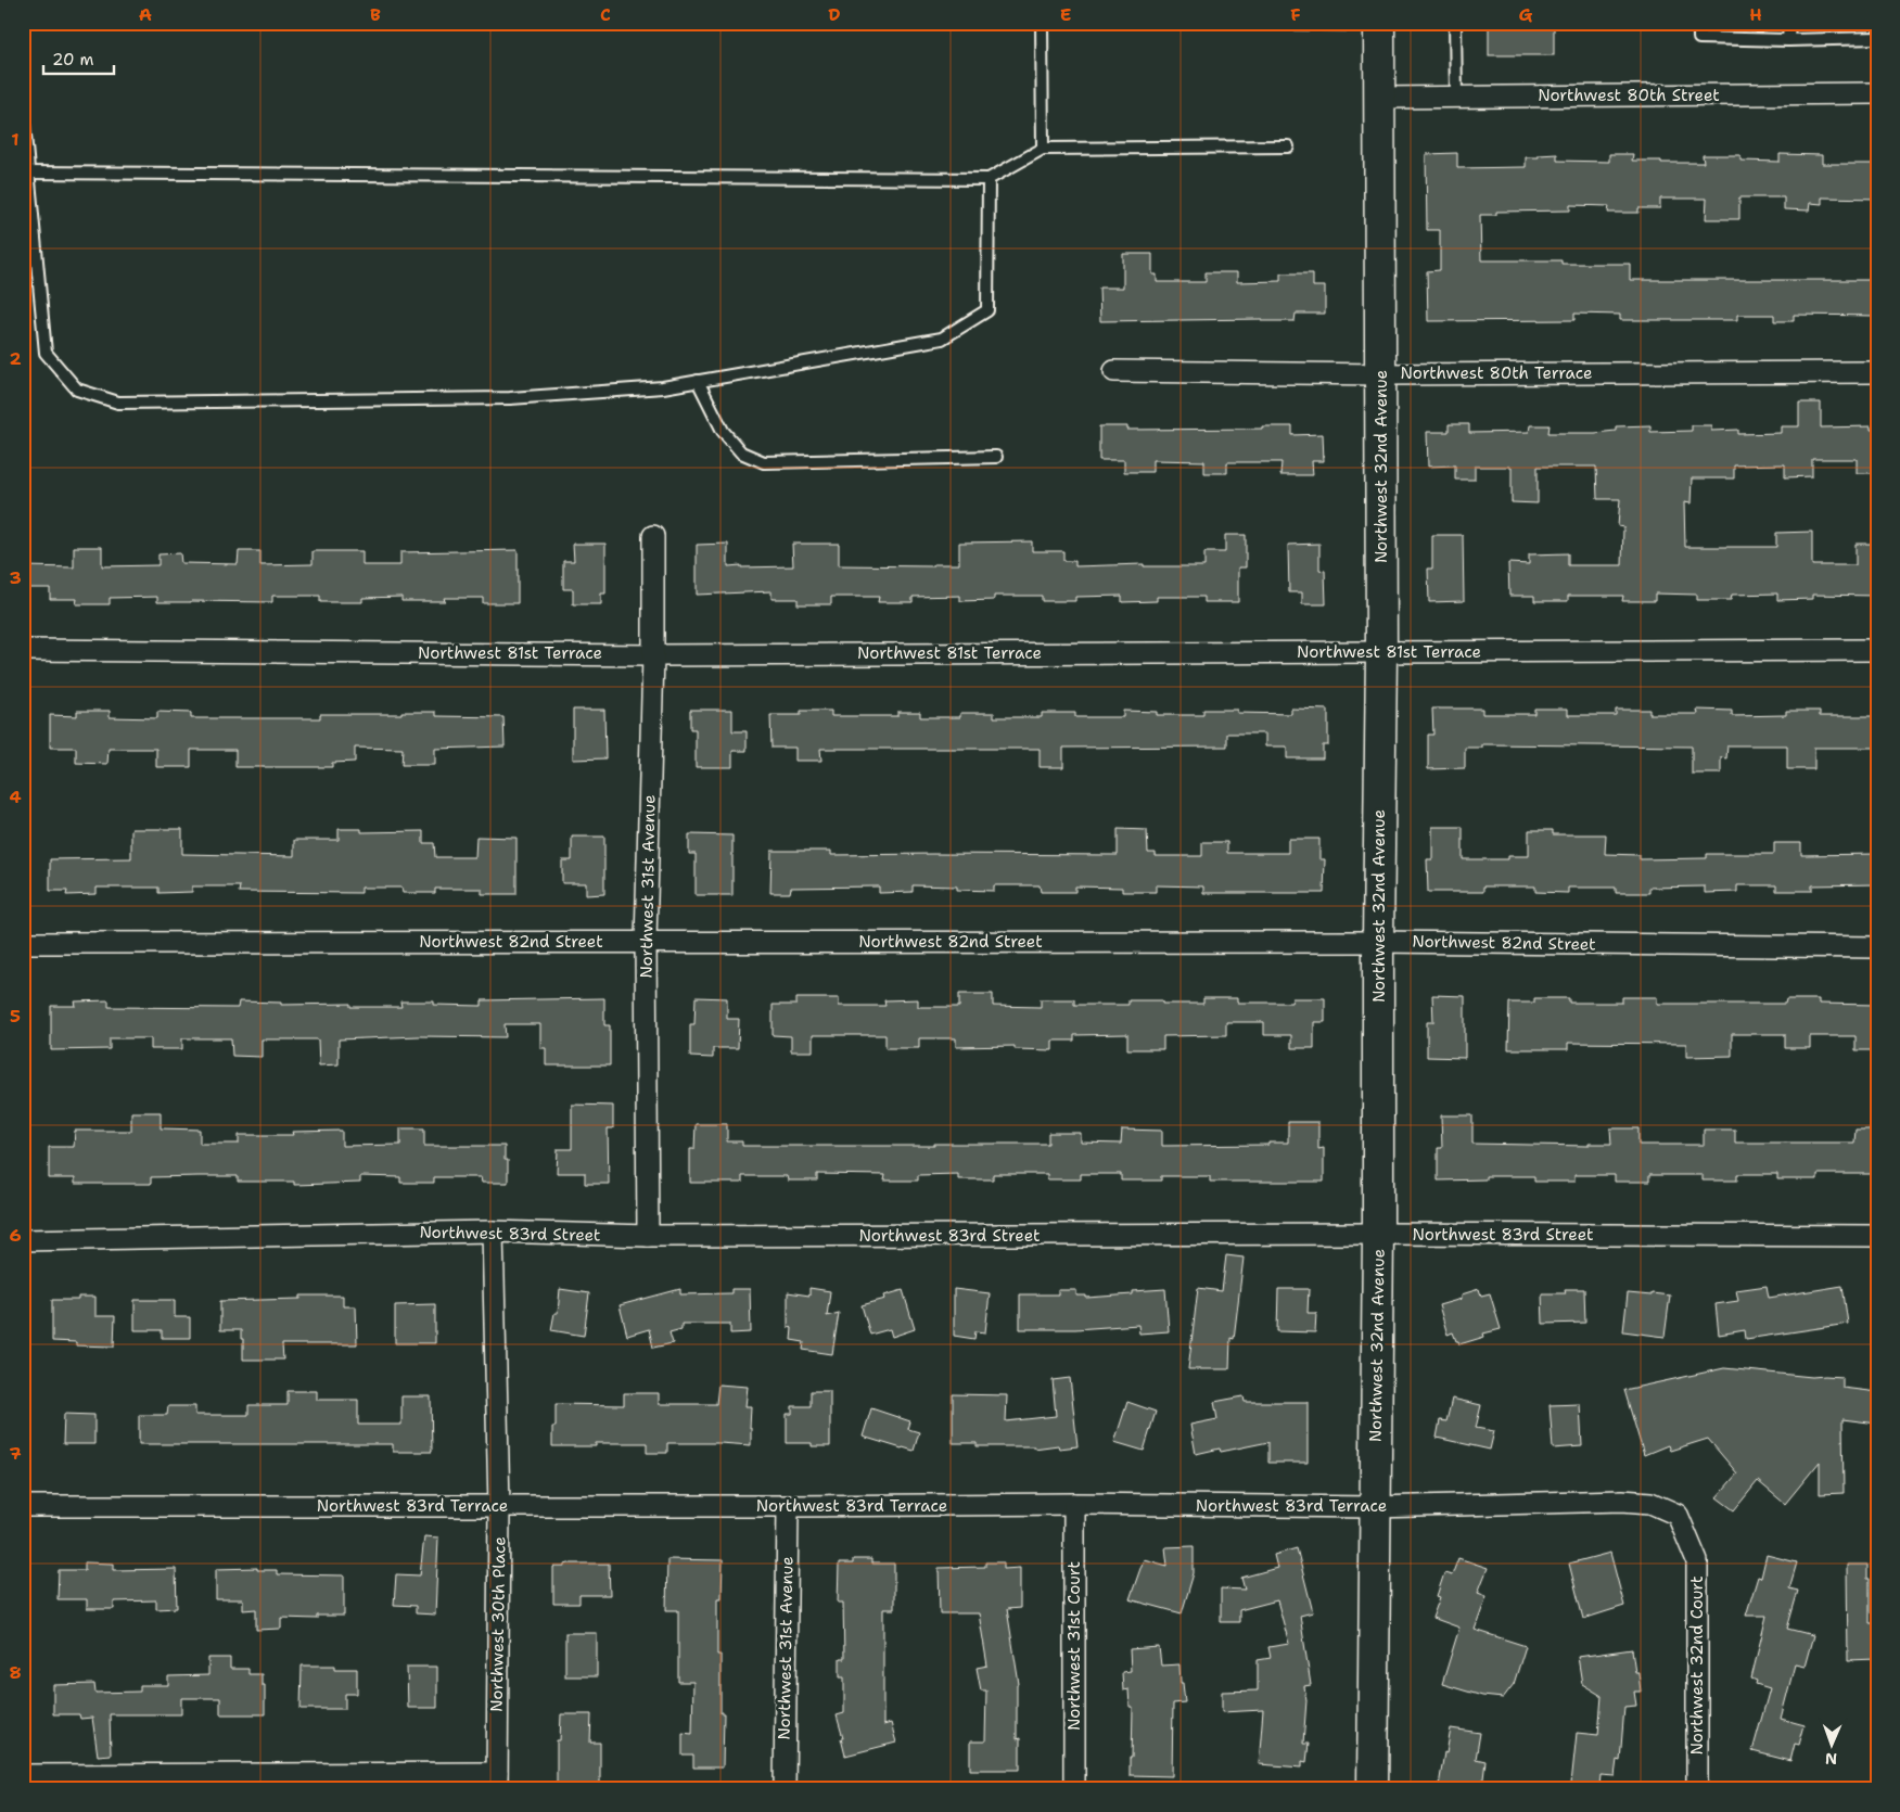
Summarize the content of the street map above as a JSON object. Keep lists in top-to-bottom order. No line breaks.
{"streets":{"main road":["Northwest 32nd Avenue"],"street":["Northwest 80th Street","Northwest 80th Terrace","Northwest 81st Terrace","Northwest 31st Avenue","Northwest 82nd Street","Northwest 83rd Street","Northwest 83rd Terrace","Northwest 30th Place","Northwest 31st Court","Northwest 32nd Court"]},"crossings":[["Northwest 80th Street","Northwest 32nd Avenue"],["Northwest 80th Terrace","Northwest 32nd Avenue"],["Northwest 32nd Avenue","Northwest 81st Terrace"],["Northwest 32nd Avenue","Northwest 82nd Street"],["Northwest 32nd Avenue","Northwest 83rd Street"],["Northwest 32nd Avenue","Northwest 83rd Terrace"],["Northwest 81st Terrace","Northwest 31st Avenue"],["Northwest 31st Avenue","Northwest 82nd Street"],["Northwest 31st Avenue","Northwest 83rd Street"],["Northwest 31st Avenue","Northwest 83rd Terrace"],["Northwest 83rd Street","Northwest 30th Place"],["Northwest 83rd Terrace","Northwest 30th Place"],["Northwest 83rd Terrace","Northwest 31st Court"],["Northwest 83rd Terrace","Northwest 32nd Court"]],"scale_bar":"20 m","north":"bottom","grid":{"columns":["A","B","C","D","E","F","G","H"],"rows":["1","2","3","4","5","6","7","8"]}}
